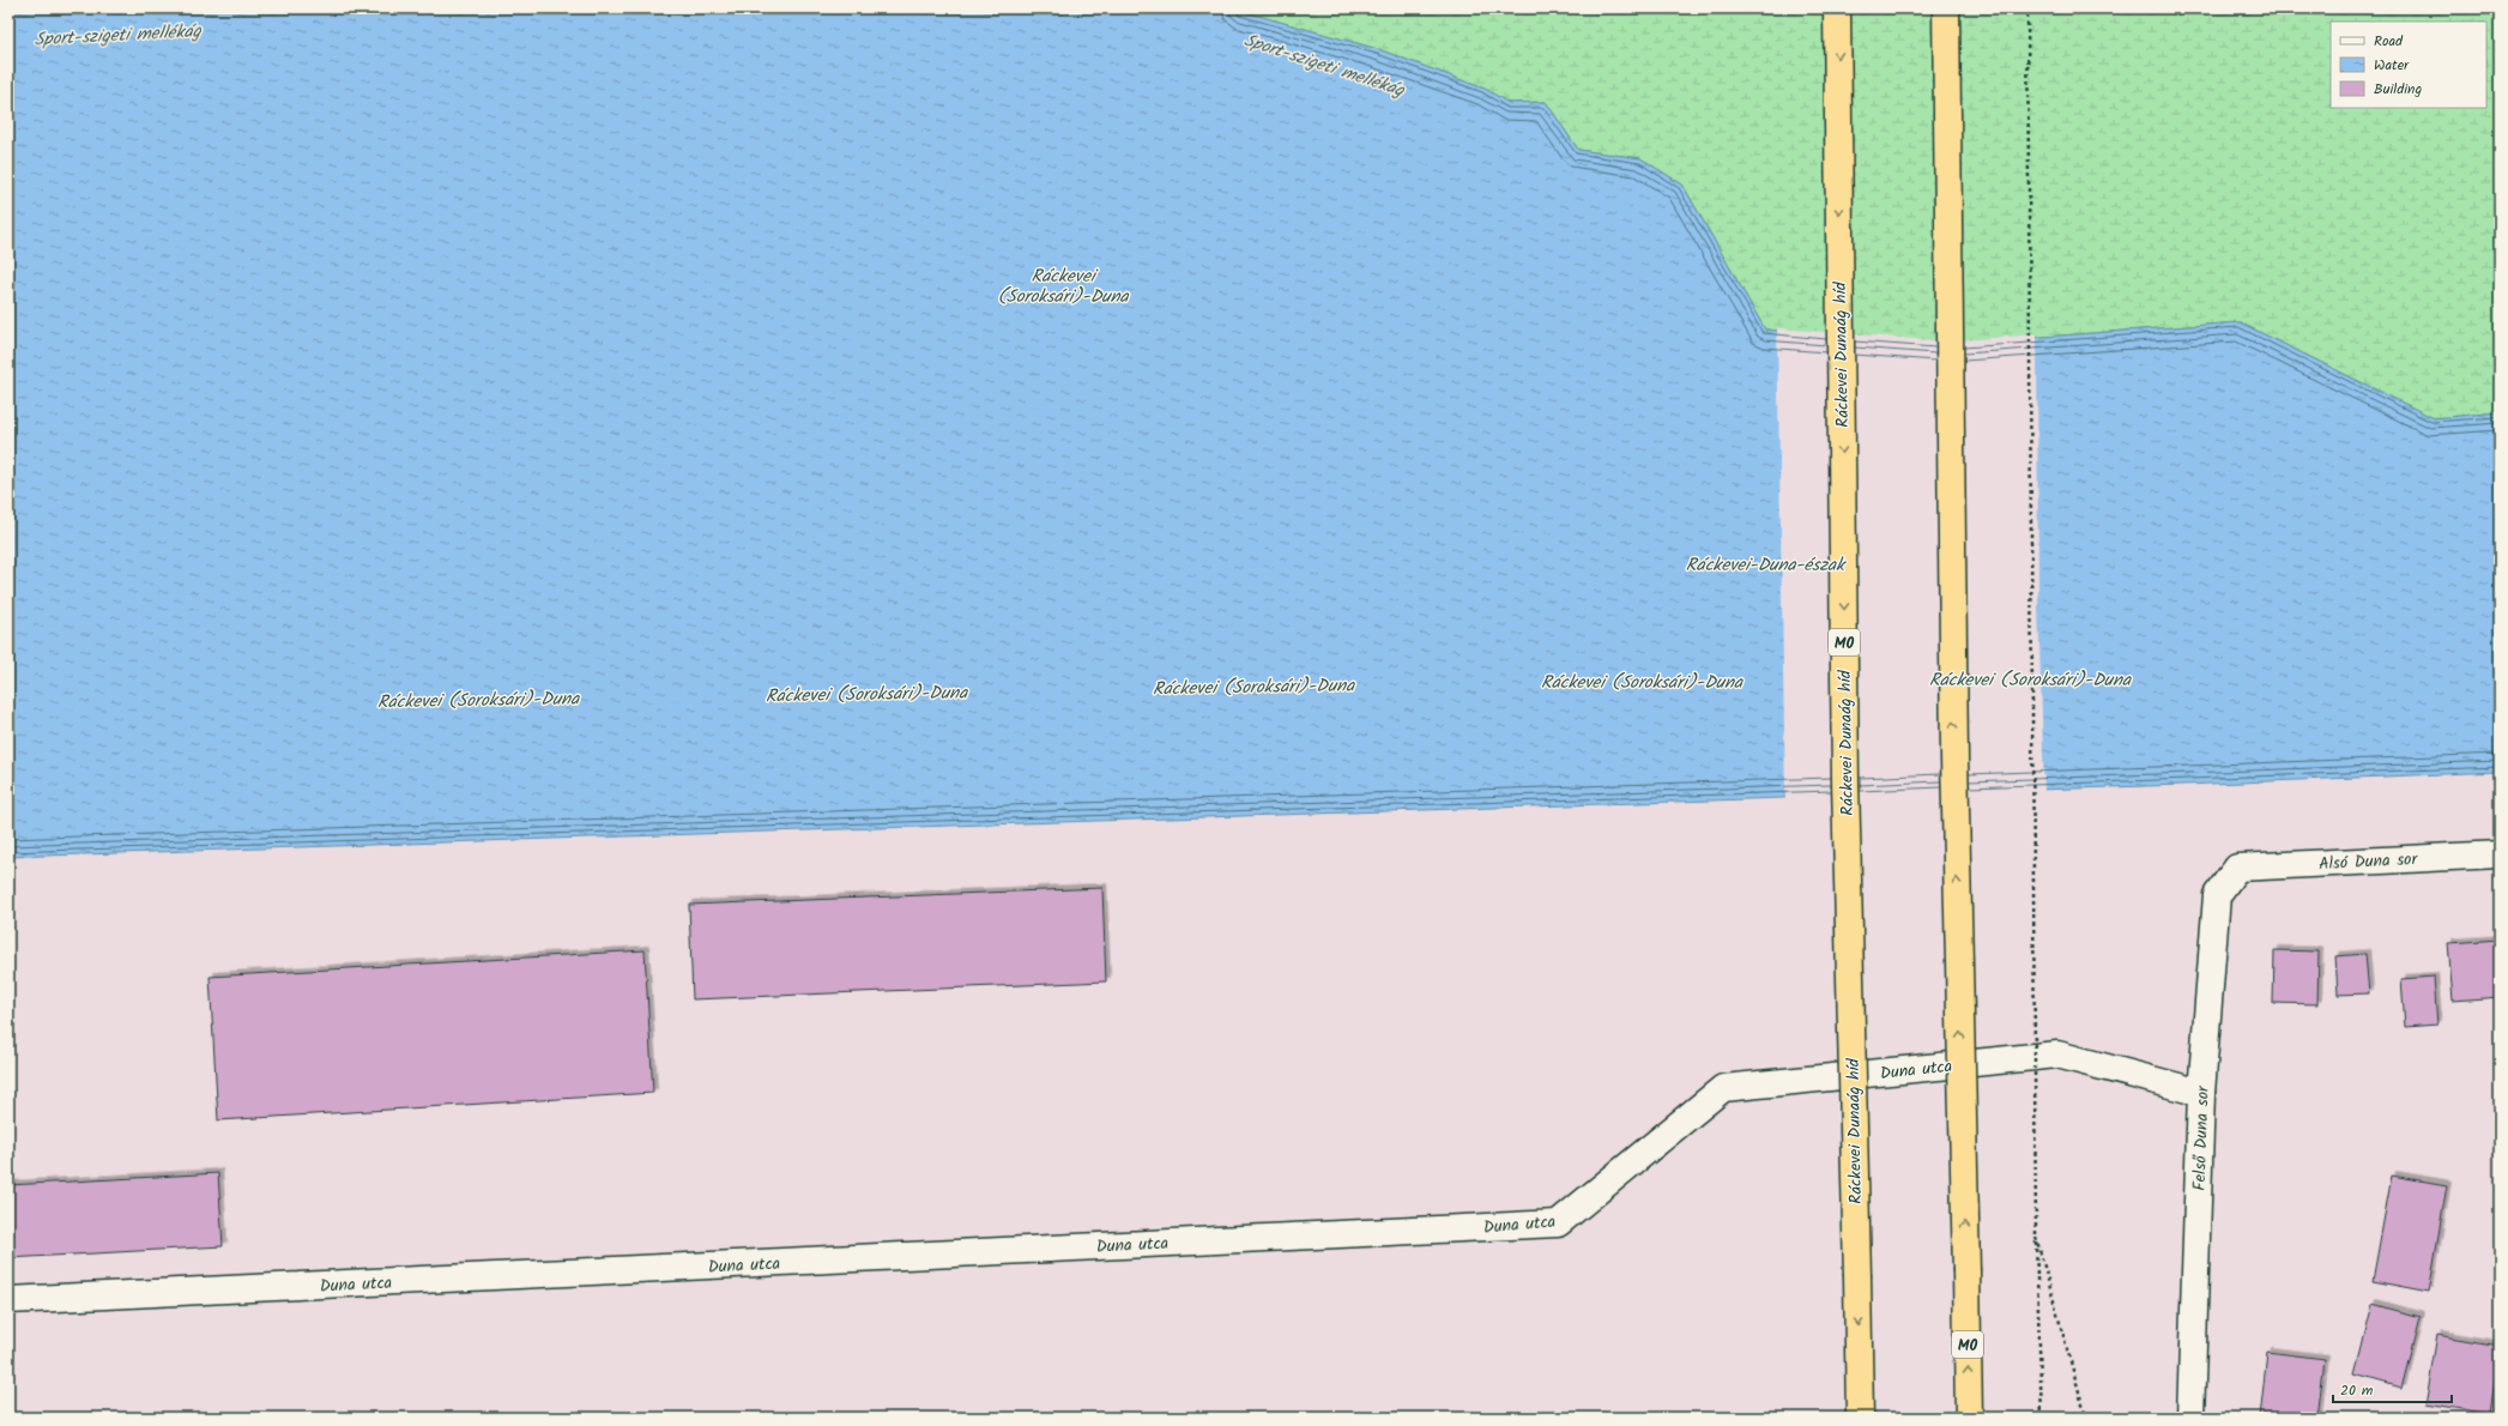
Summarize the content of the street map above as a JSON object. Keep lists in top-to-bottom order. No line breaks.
{"streets":{"highway":["Ráckevei Dunaág híd","M0"],"street":["Alsó Duna sor","Duna utca","Felső Duna sor"]},"crossings":[["Alsó Duna sor","Felső Duna sor"],["Duna utca","Felső Duna sor"]],"water":["Sport-szigeti mellékág","Ráckevei (Soroksári)-Duna","Ráckevei-Duna-észak"],"legend":["Road","Water","Building"],"scale_bar":"20 m"}
